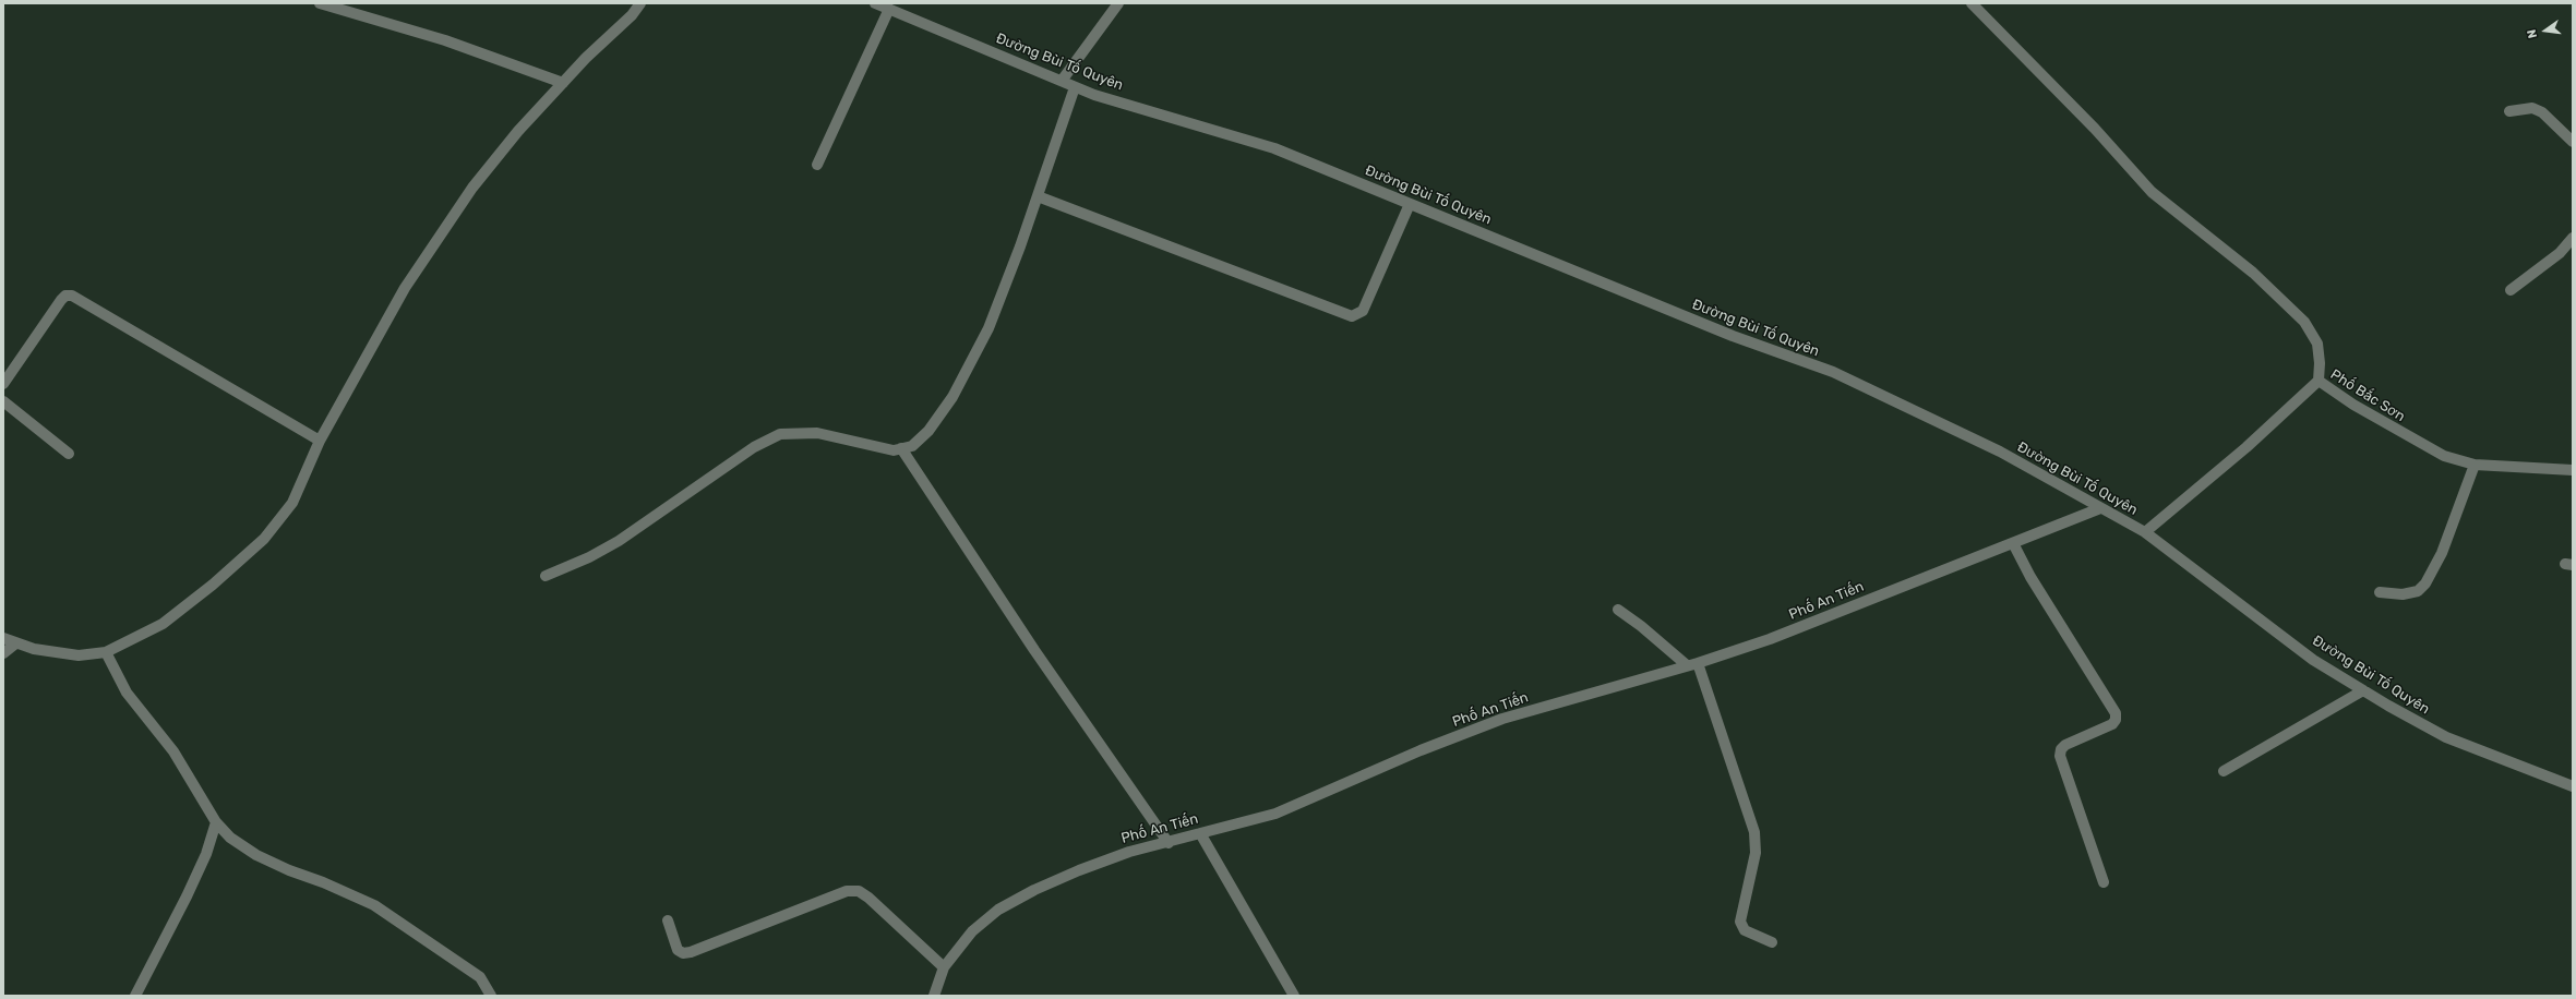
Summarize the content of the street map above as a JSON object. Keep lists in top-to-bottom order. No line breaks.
{"streets":{"street":["Đường Bùi Tố Quyên","Phố Bắc Sơn","Phố An Tiến"]},"crossings":[["Đường Bùi Tố Quyên","Phố Bắc Sơn"],["Đường Bùi Tố Quyên","Phố An Tiến"]],"north":"left"}
